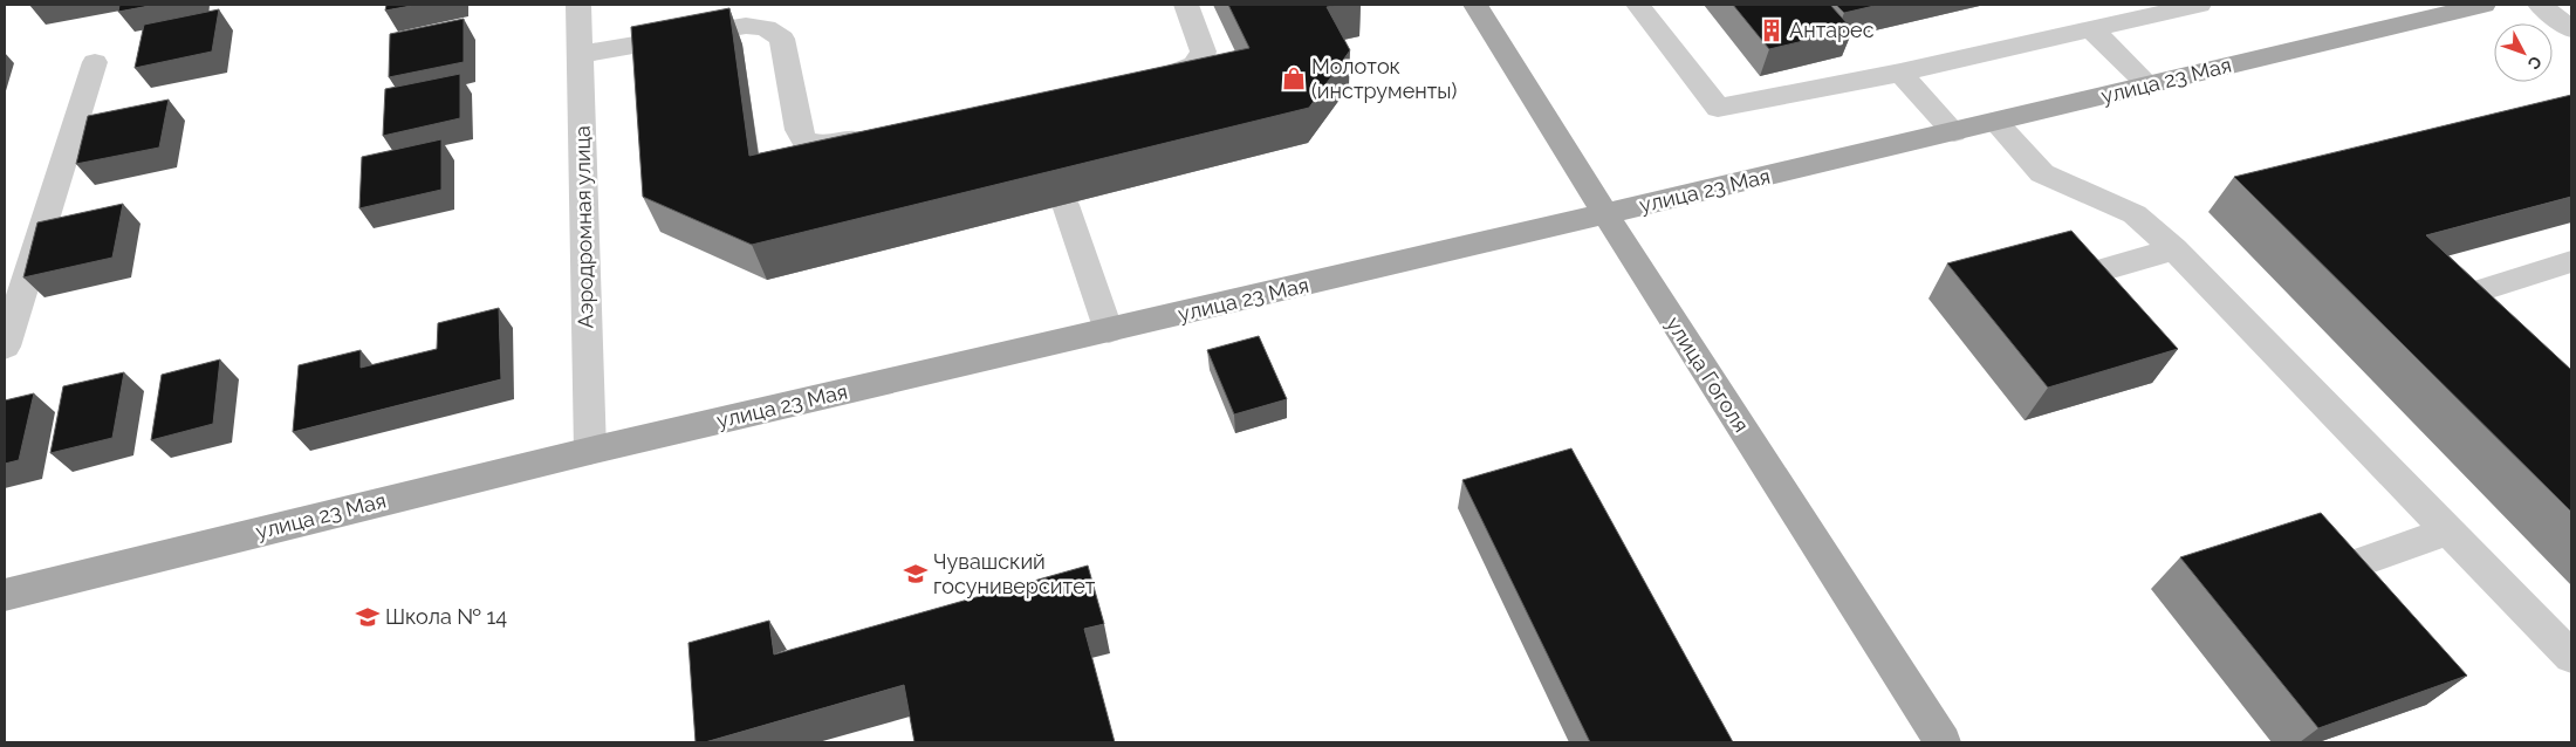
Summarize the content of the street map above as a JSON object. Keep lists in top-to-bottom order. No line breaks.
{"streets":{"main road":["улица 23 Мая","улица Гоголя"],"street":["Аэродромная улица"]},"crossings":[["улица 23 Мая","Аэродромная улица"],["улица 23 Мая","улица Гоголя"]],"places":{"building":["Антарес"],"shop":["Молоток (инструменты)"],"school or university":["Чувашский госуниверситет","Школа № 14"]},"north":"bottom right"}
